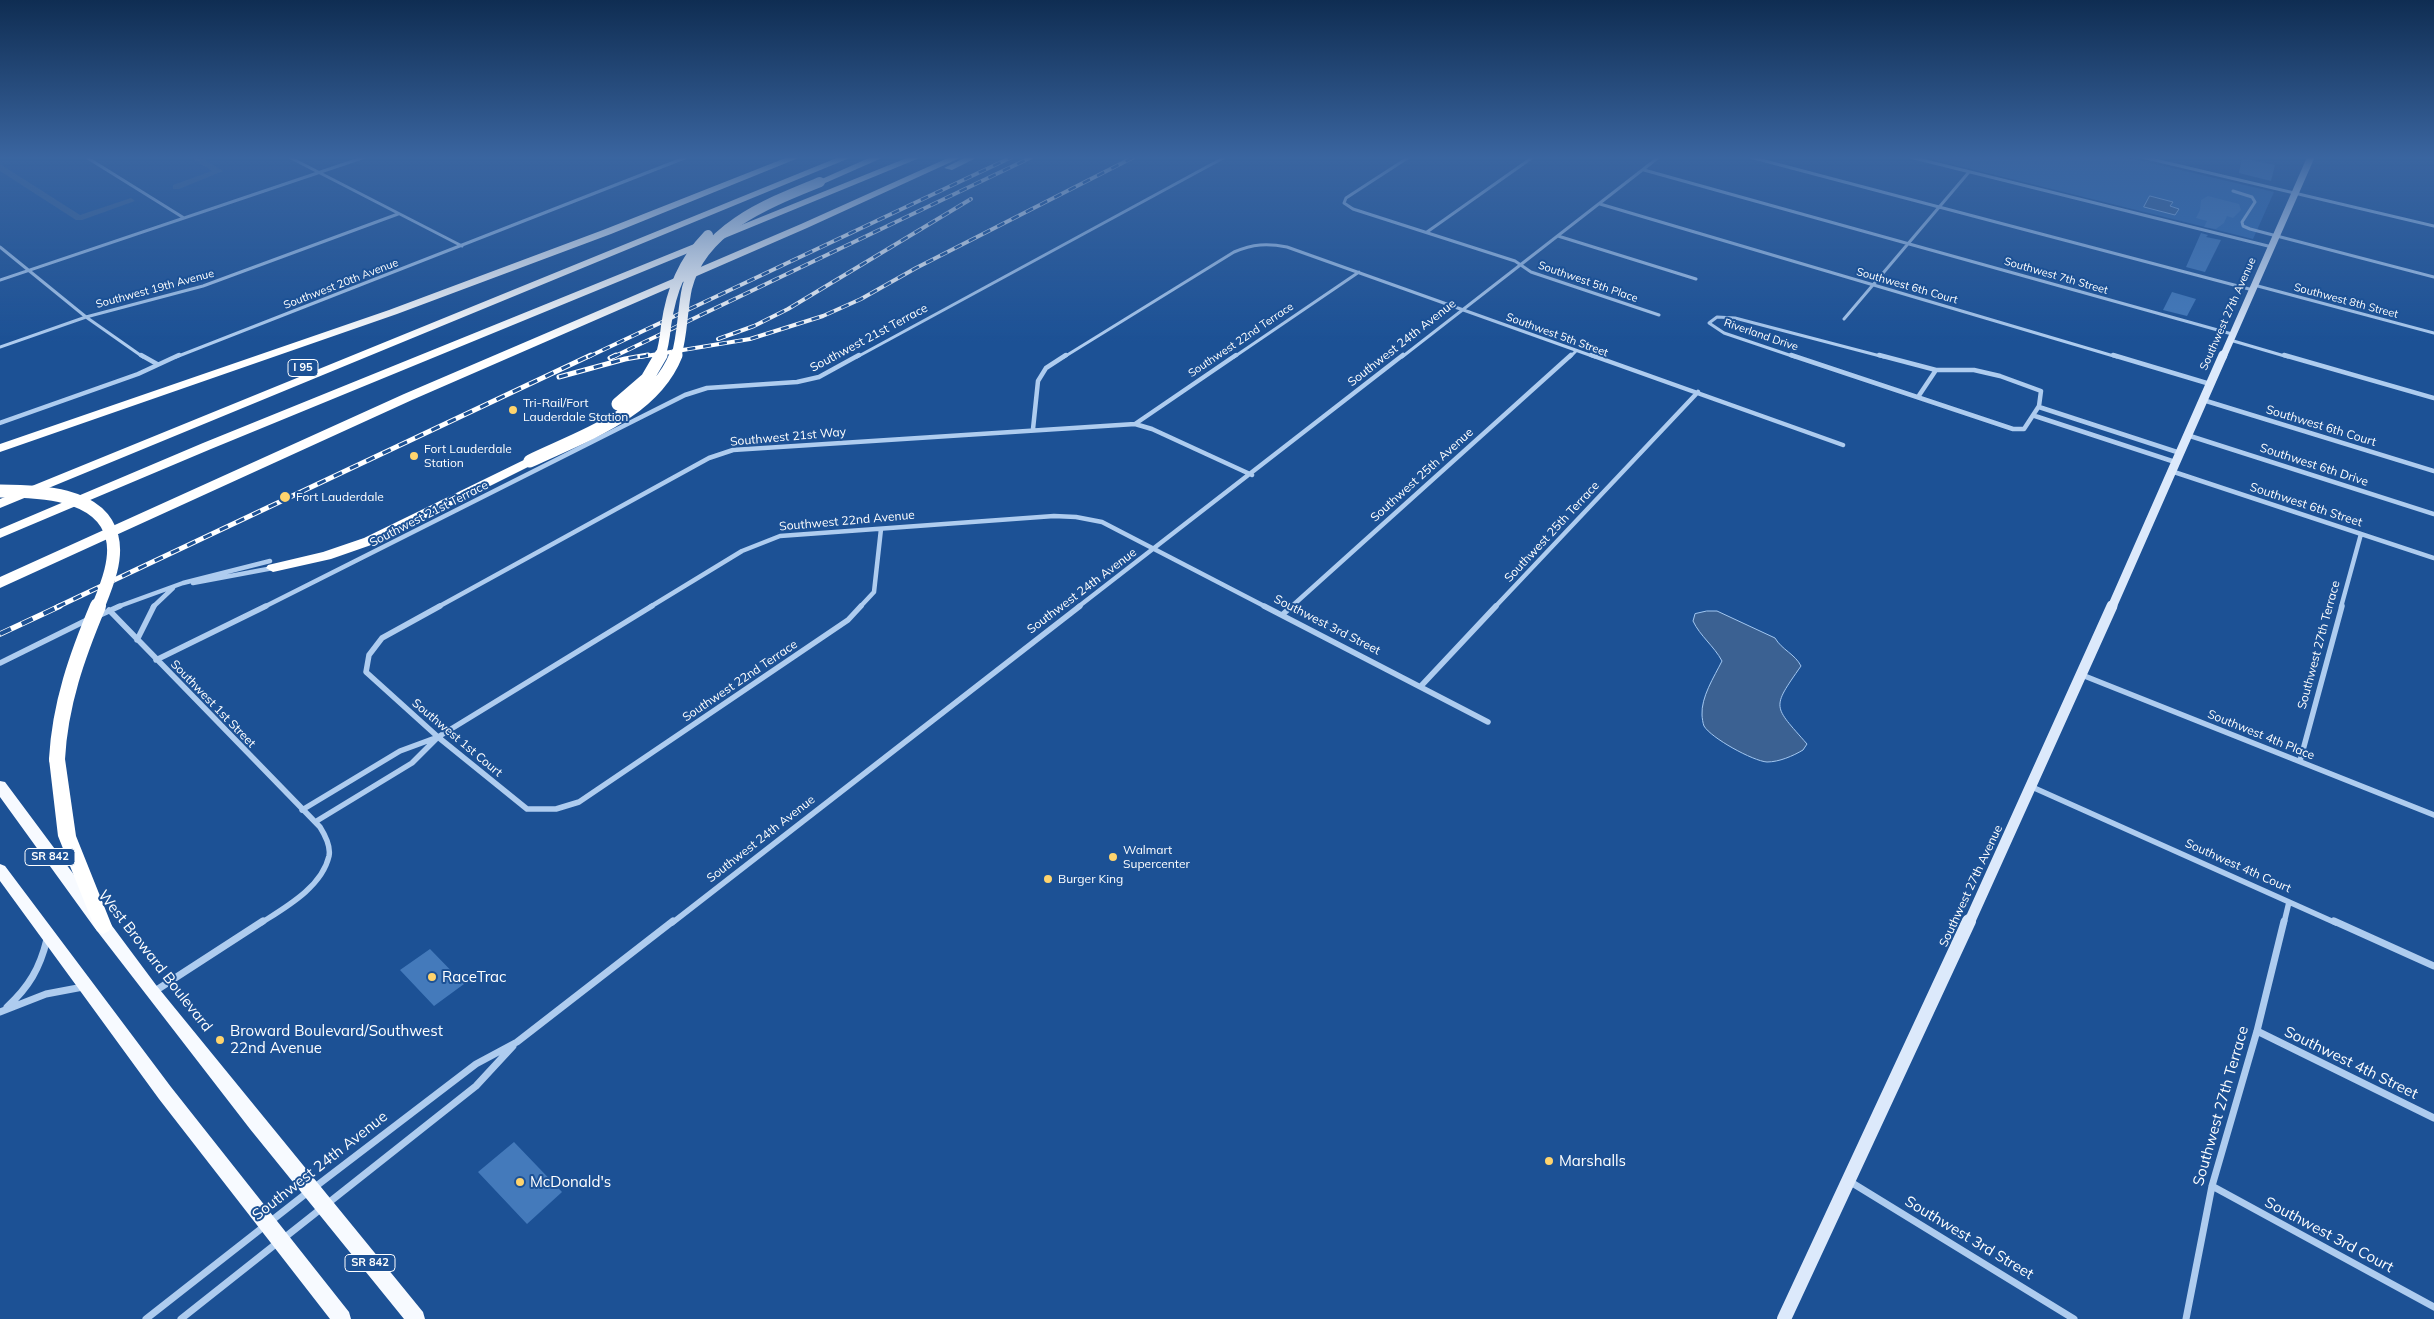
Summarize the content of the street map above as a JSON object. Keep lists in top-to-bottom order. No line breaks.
{"streets":{"highway":["I 95"],"main road":["SR 842","West Broward Boulevard"],"street":["Southwest 7th Street","Southwest 5th Place","Southwest 20th Avenue","Southwest 6th Court","Southwest 19th Avenue","Southwest 8th Street","Southwest 27th Avenue","Southwest 5th Street","Riverland Drive","Southwest 21st Terrace","Southwest 22nd Terrace","Southwest 24th Avenue","Southwest 21st Way","Southwest 6th Drive","Southwest 25th Avenue","Southwest 6th Street","Southwest 22nd Avenue","Southwest 25th Terrace","Southwest 3rd Street","Southwest 27th Terrace","Southwest 1st Street","Southwest 4th Place","Southwest 1st Court","Southwest 4th Court","Southwest 4th Street","Southwest 3rd Court"]},"crossings":[["Southwest 7th Street","Southwest 27th Avenue"],["Southwest 5th Place","Southwest 24th Avenue"],["Southwest 6th Court","Southwest 27th Avenue"],["Southwest 8th Street","Southwest 27th Avenue"],["Southwest 27th Avenue","Southwest 6th Drive"],["Southwest 27th Avenue","Southwest 6th Street"],["Southwest 27th Avenue","Southwest 3rd Street"],["Southwest 27th Avenue","Southwest 4th Place"],["Southwest 27th Avenue","Southwest 4th Court"],["Southwest 5th Street","Southwest 22nd Terrace"],["Southwest 5th Street","Southwest 24th Avenue"],["Southwest 5th Street","Southwest 21st Way"],["Southwest 5th Street","Southwest 25th Avenue"],["Southwest 5th Street","Southwest 25th Terrace"],["Southwest 21st Terrace","Southwest 1st Street"],["Southwest 22nd Terrace","Southwest 21st Way"],["Southwest 22nd Terrace","Southwest 22nd Avenue"],["Southwest 22nd Terrace","Southwest 1st Court"],["Southwest 24th Avenue","Southwest 21st Way"],["Southwest 24th Avenue","Southwest 22nd Avenue"],["Southwest 24th Avenue","Southwest 3rd Street"],["Southwest 24th Avenue","West Broward Boulevard"],["Southwest 21st Way","Southwest 1st Court"],["Southwest 25th Avenue","Southwest 3rd Street"],["Southwest 6th Street","Southwest 27th Terrace"],["Southwest 22nd Avenue","Southwest 3rd Street"],["Southwest 22nd Avenue","Southwest 1st Street"],["Southwest 22nd Avenue","Southwest 1st Court"],["Southwest 25th Terrace","Southwest 3rd Street"],["Southwest 27th Terrace","Southwest 4th Place"],["Southwest 27th Terrace","Southwest 4th Court"],["Southwest 27th Terrace","Southwest 4th Street"],["Southwest 27th Terrace","Southwest 3rd Court"]],"places":["Tri-Rail/Fort Lauderdale Station","Fort Lauderdale Station","Fort Lauderdale","Walmart Supercenter","Burger King","RaceTrac","Broward Boulevard/Southwest 22nd Avenue","Marshalls","McDonald's"]}
